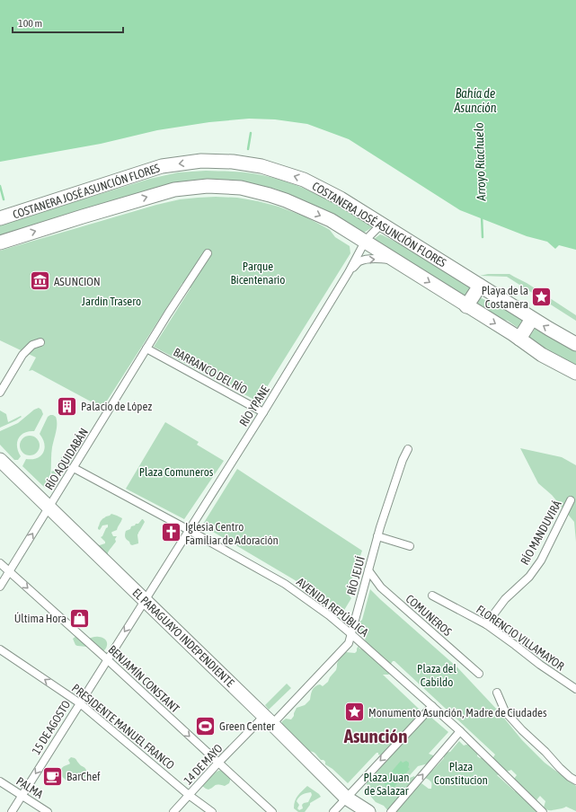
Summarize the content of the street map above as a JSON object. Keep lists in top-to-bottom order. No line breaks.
{"streets":{"highway":["COSTANERA JOSÉ ASUNCIÓN FLORES","EL PARAGUAYO INDEPENDIENTE"],"street":["BARRANCO DEL RÍO","RÍO YPANE","RÍO AQUIDABÁN","RÍO MANDUVIRÁ","RÍO JEJUÍ","AVENIDA REPÚBLICA","COMUNEROS","FLORENCIO VILLAMAYOR","BENJAMÍN CONSTANT","PRESIDENTE MANUEL FRANCO","15 DE AGOSTO","14 DE MAYO","PALMA"]},"crossings":[["COSTANERA JOSÉ ASUNCIÓN FLORES","RÍO YPANE"],["BARRANCO DEL RÍO","RÍO YPANE"],["BARRANCO DEL RÍO","RÍO AQUIDABÁN"],["RÍO YPANE","AVENIDA REPÚBLICA"],["RÍO YPANE","EL PARAGUAYO INDEPENDIENTE"],["RÍO YPANE","15 DE AGOSTO"],["RÍO AQUIDABÁN","AVENIDA REPÚBLICA"],["RÍO AQUIDABÁN","EL PARAGUAYO INDEPENDIENTE"],["RÍO AQUIDABÁN","BENJAMÍN CONSTANT"],["RÍO MANDUVIRÁ","FLORENCIO VILLAMAYOR"],["RÍO JEJUÍ","AVENIDA REPÚBLICA"],["RÍO JEJUÍ","COMUNEROS"],["RÍO JEJUÍ","EL PARAGUAYO INDEPENDIENTE"],["RÍO JEJUÍ","14 DE MAYO"],["EL PARAGUAYO INDEPENDIENTE","15 DE AGOSTO"],["EL PARAGUAYO INDEPENDIENTE","14 DE MAYO"],["BENJAMÍN CONSTANT","15 DE AGOSTO"],["BENJAMÍN CONSTANT","14 DE MAYO"],["PRESIDENTE MANUEL FRANCO","15 DE AGOSTO"],["PRESIDENTE MANUEL FRANCO","14 DE MAYO"],["15 DE AGOSTO","PALMA"]],"one_way":["BENJAMÍN CONSTANT","PRESIDENTE MANUEL FRANCO","15 DE AGOSTO"],"districts":["Asunción"],"water":["Bahía de Asunción","Arroyo Riachuelo"],"parks":["Parque Bicentenario","Jardín Trasero","Plaza Comuneros","Plaza del Cabildo","Plaza Constitucion","Plaza Juan de Salazar"],"places":{"museum":["ASUNCION"],"place":["Playa de la Costanera","Monumento Asunción, Madre de Ciudades"],"building":["Palacio de López"],"church":["Iglesia Centro Familiar de Adoración"],"shop":["Última Hora"],"sports":["Green Center"],"cafe":["BarChef"]},"scale_bar":"100 m"}
